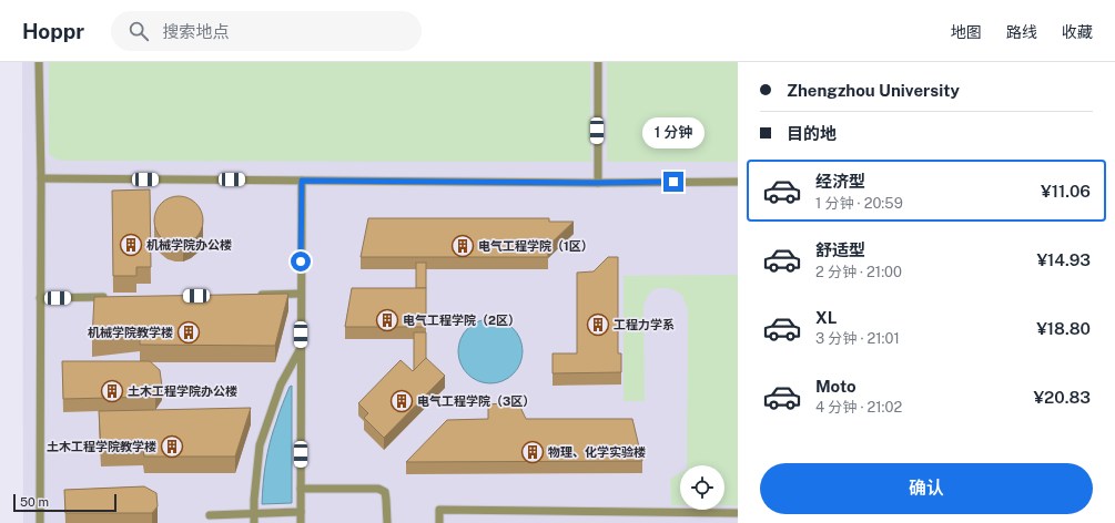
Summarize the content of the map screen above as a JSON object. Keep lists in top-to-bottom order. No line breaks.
{"places":{"building":["机械学院办公楼","电气工程学院（1区）","电气工程学院（2区）","工程力学系","机械学院教学楼","土木工程学院办公楼","电气工程学院（3区）","土木工程学院教学楼","物理、化学实验楼"]},"scale_bar":"50 m","page":{"header":"Hoppr","search":"搜索地点","nav":["地图","路线","收藏"],"banner":["Zhengzhou University","目的地"],"bubble":"1 分钟","list":[{"name":"经济型","note":"1 分钟 · 20:59","value":"¥11.06"},{"name":"舒适型","note":"2 分钟 · 21:00","value":"¥14.93"},{"name":"XL","note":"3 分钟 · 21:01","value":"¥18.80"},{"name":"Moto","note":"4 分钟 · 21:02","value":"¥20.83"}],"buttons":"确认","scale":"50 m"}}
